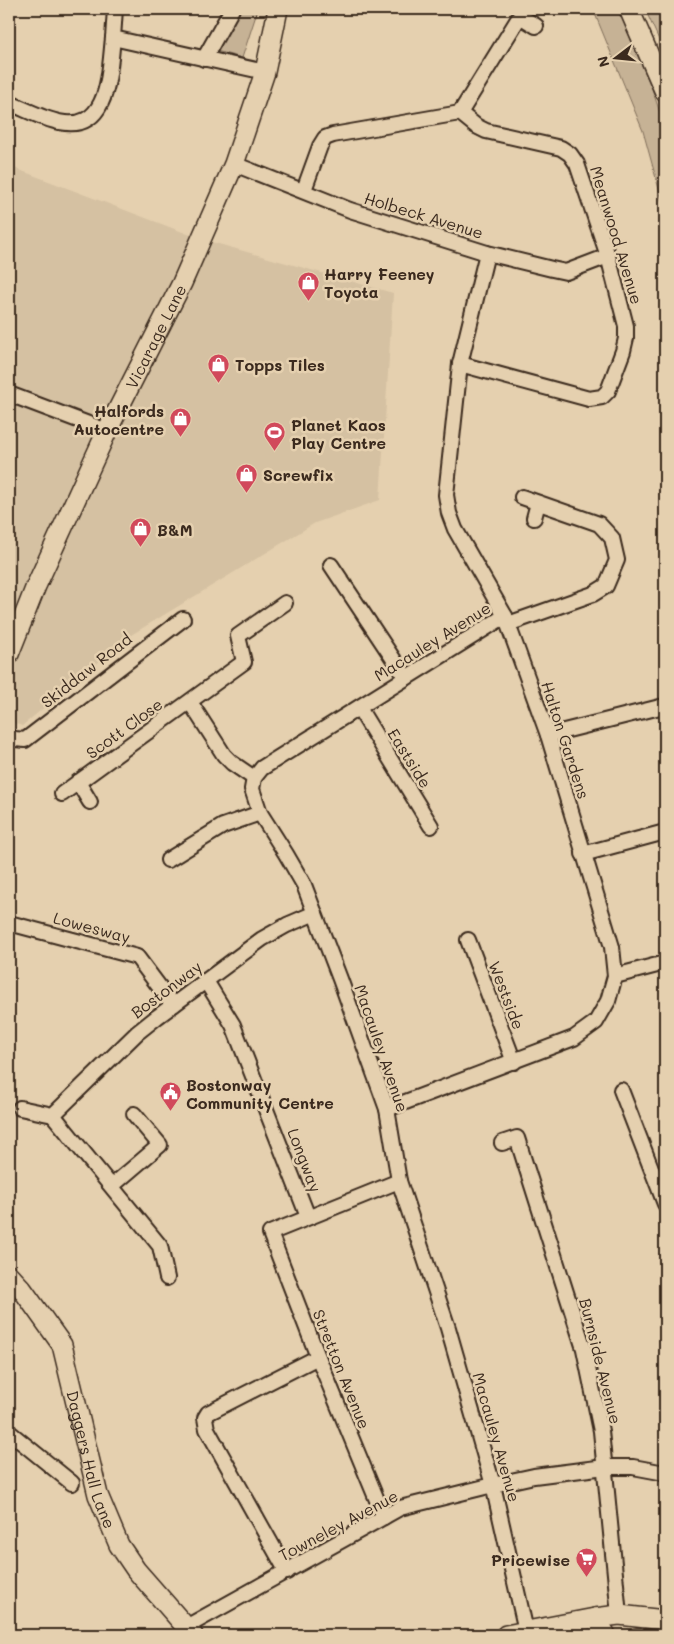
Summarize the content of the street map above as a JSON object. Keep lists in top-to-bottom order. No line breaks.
{"streets":{"street":["Holbeck Avenue","Meanwood Avenue","Vicarage Lane","Macauley Avenue","Skiddaw Road","Scott Close","Halton Gardens","Eastside","Lowesway","Bostonway","Westside","Longway","Burnside Avenue","Stretton Avenue","Daggers Hall Lane","Towneley Avenue"]},"crossings":[["Holbeck Avenue","Meanwood Avenue"],["Holbeck Avenue","Vicarage Lane"],["Holbeck Avenue","Halton Gardens"],["Meanwood Avenue","Halton Gardens"],["Macauley Avenue","Halton Gardens"],["Macauley Avenue","Eastside"],["Macauley Avenue","Bostonway"],["Macauley Avenue","Towneley Avenue"],["Halton Gardens","Westside"],["Lowesway","Bostonway"],["Bostonway","Longway"],["Longway","Stretton Avenue"],["Burnside Avenue","Towneley Avenue"],["Stretton Avenue","Towneley Avenue"],["Daggers Hall Lane","Towneley Avenue"]],"places":{"shop":["Harry Feeney Toyota","Topps Tiles","Halfords Autocentre","Screwfix","B&M"],"sports":["Planet Kaos Play Centre"],"public building":["Bostonway Community Centre"],"supermarket":["Pricewise"]},"north":"left"}
